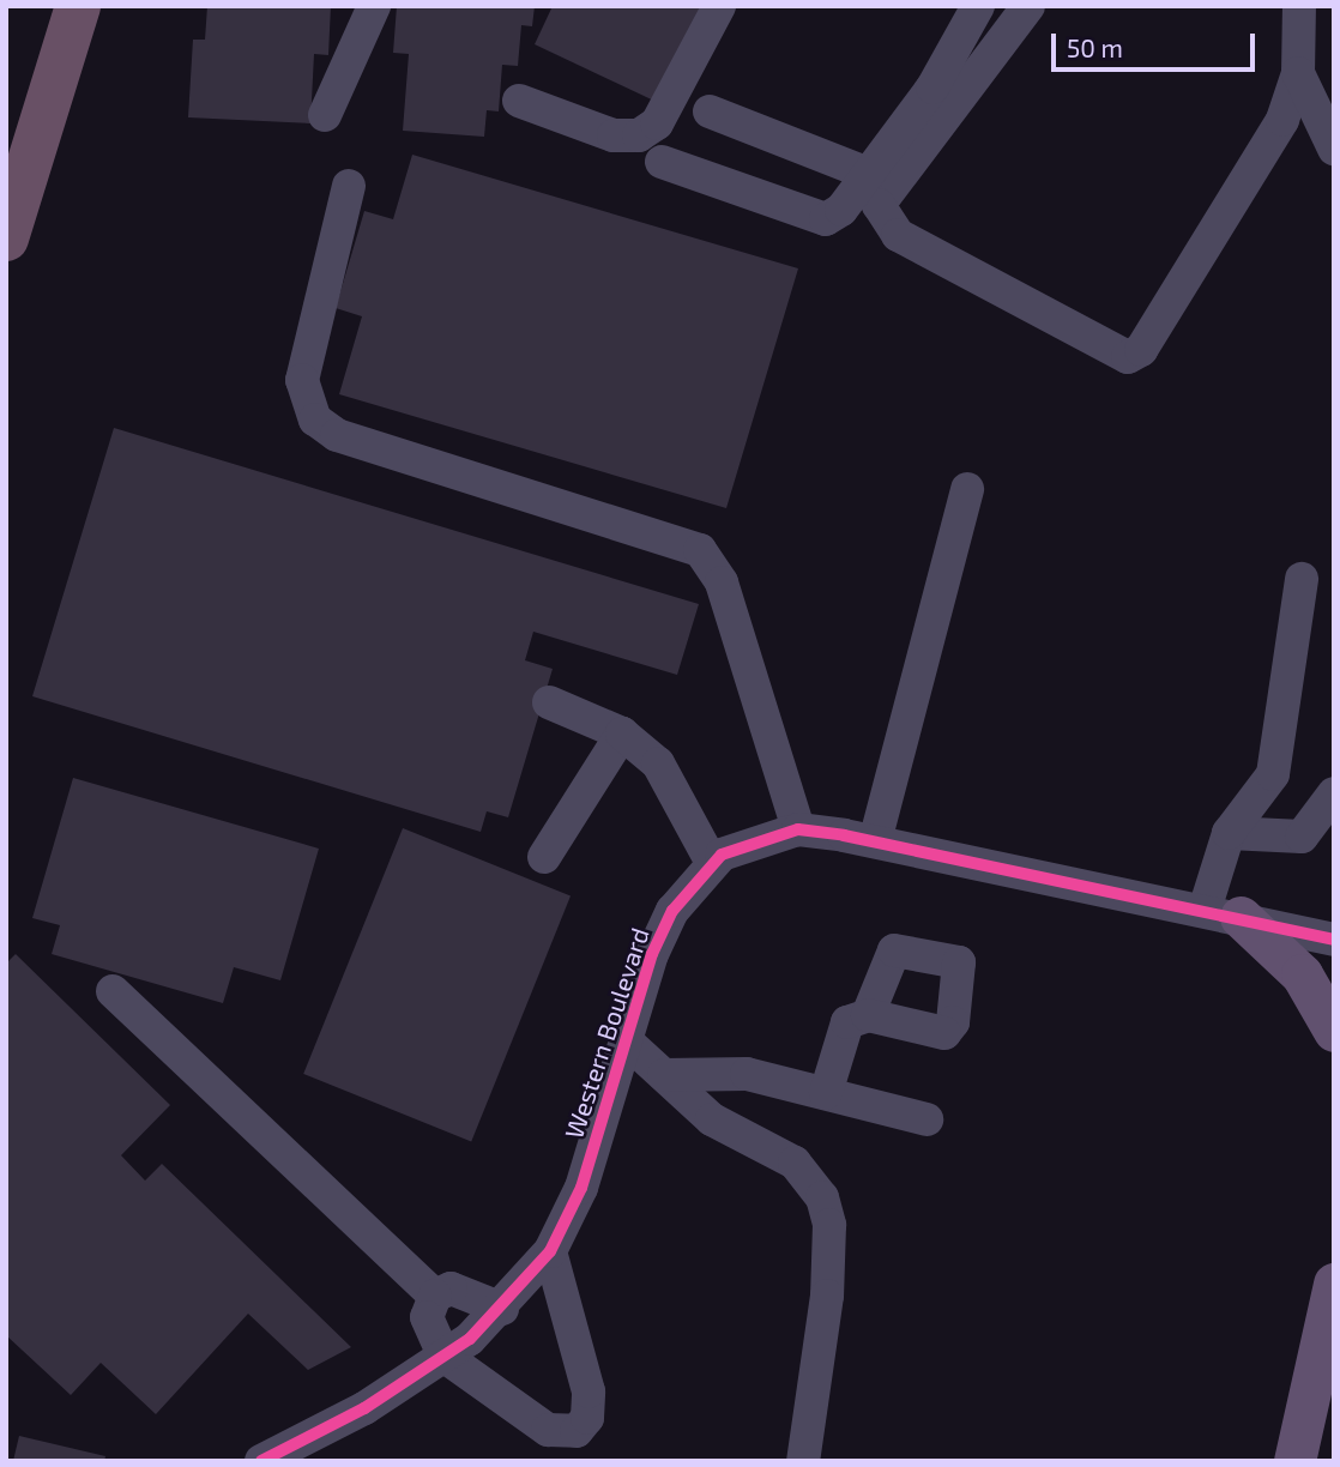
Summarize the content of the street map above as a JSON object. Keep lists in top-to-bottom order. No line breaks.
{"streets":{"street":["Western Boulevard"]},"scale_bar":"50 m"}
